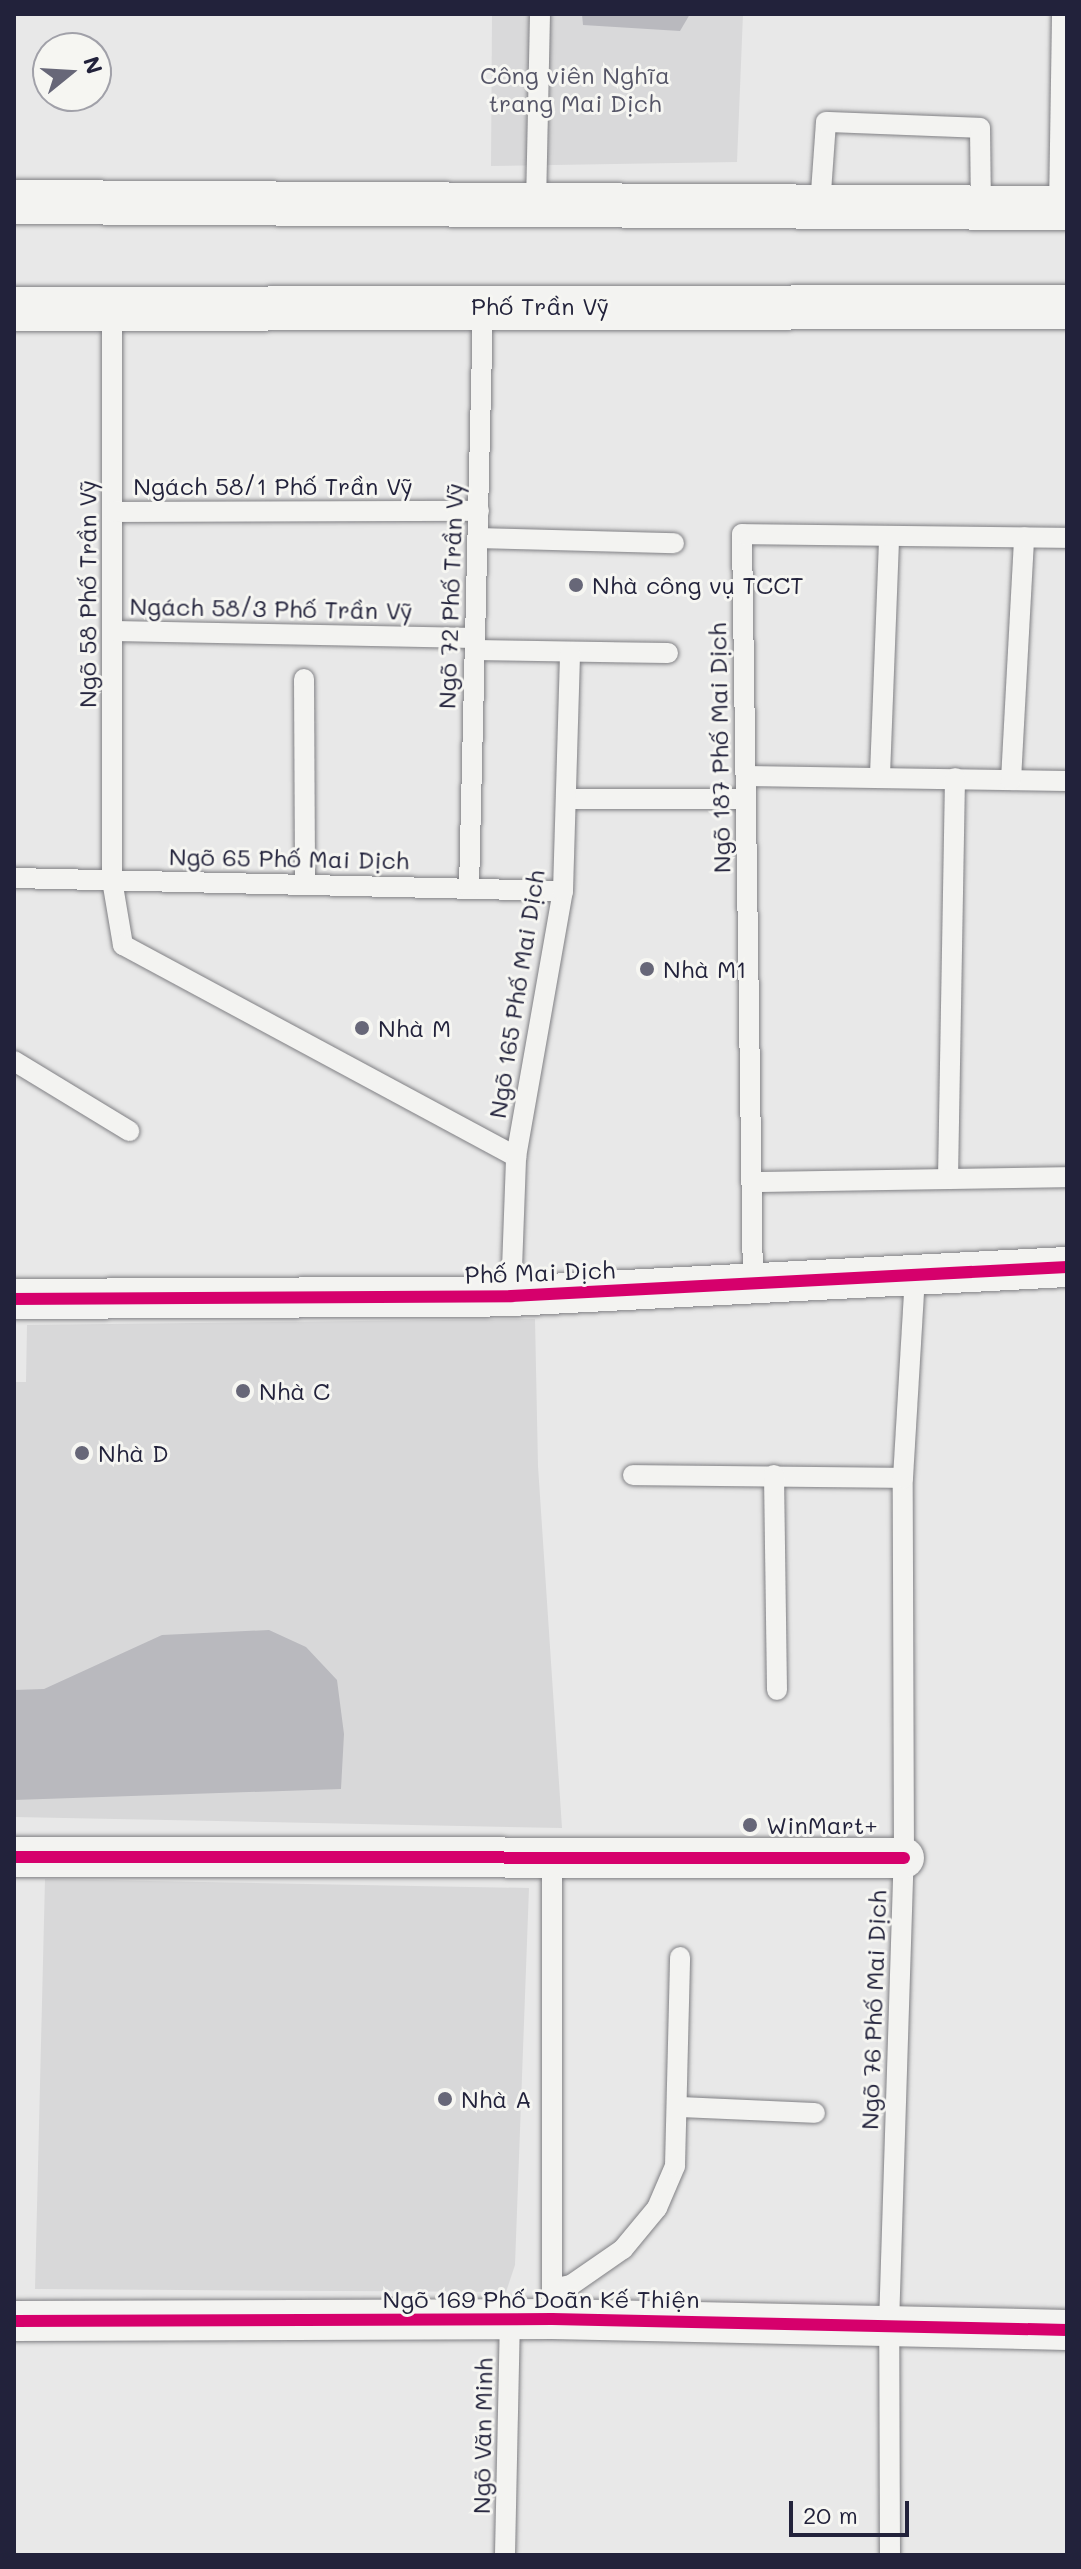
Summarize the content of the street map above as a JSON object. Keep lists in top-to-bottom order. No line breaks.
{"streets":{"main road":["Phố Trần Vỹ"],"street":["Phố Mai Dịch","Ngõ 169 Phố Doãn Kế Thiện"],"lane":["Ngách 58/1 Phố Trần Vỹ","Ngõ 58 Phố Trần Vỹ","Ngõ 72 Phố Trần Vỹ","Ngách 58/3 Phố Trần Vỹ","Ngõ 187 Phố Mai Dịch","Ngõ 65 Phố Mai Dịch","Ngõ 165 Phố Mai Dịch","Ngõ 76 Phố Mai Dịch","Ngõ Văn Minh"]},"crossings":[["Phố Trần Vỹ","Ngõ 58 Phố Trần Vỹ"],["Phố Trần Vỹ","Ngõ 72 Phố Trần Vỹ"],["Ngách 58/1 Phố Trần Vỹ","Ngõ 58 Phố Trần Vỹ"],["Ngách 58/1 Phố Trần Vỹ","Ngõ 72 Phố Trần Vỹ"],["Ngõ 58 Phố Trần Vỹ","Ngách 58/3 Phố Trần Vỹ"],["Ngõ 58 Phố Trần Vỹ","Ngõ 65 Phố Mai Dịch"],["Ngõ 58 Phố Trần Vỹ","Ngõ 165 Phố Mai Dịch"],["Ngõ 72 Phố Trần Vỹ","Ngách 58/3 Phố Trần Vỹ"],["Ngõ 72 Phố Trần Vỹ","Ngõ 65 Phố Mai Dịch"],["Ngách 58/3 Phố Trần Vỹ","Ngõ 165 Phố Mai Dịch"],["Ngõ 187 Phố Mai Dịch","Phố Mai Dịch"],["Ngõ 65 Phố Mai Dịch","Ngõ 165 Phố Mai Dịch"],["Ngõ 165 Phố Mai Dịch","Phố Mai Dịch"],["Phố Mai Dịch","Ngõ 76 Phố Mai Dịch"],["Ngõ 76 Phố Mai Dịch","Ngõ 169 Phố Doãn Kế Thiện"],["Ngõ 169 Phố Doãn Kế Thiện","Ngõ Văn Minh"]],"parks":["Công viên Nghĩa trang Mai Dịch"],"places":["Nhà công vụ TCCT","Nhà M1","Nhà M","Nhà C","Nhà D","WinMart+","Nhà A"],"scale_bar":"20 m","north":"right"}
